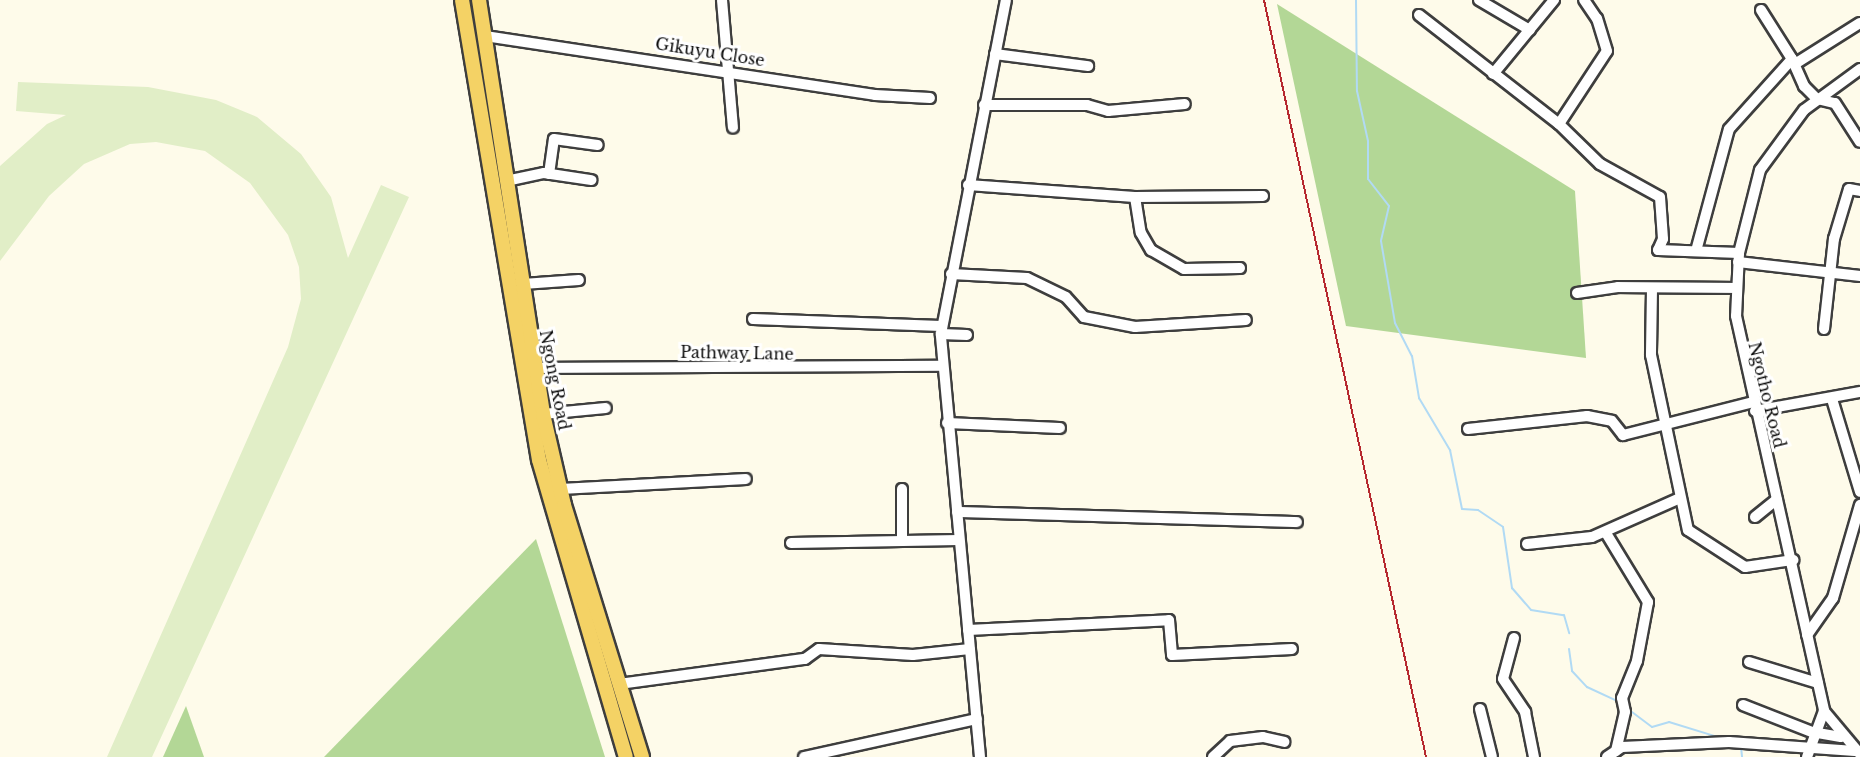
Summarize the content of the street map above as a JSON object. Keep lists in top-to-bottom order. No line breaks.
{"streets":{"main road":["Ngong Road"],"street":["Gikuyu Close","Pathway Lane","Ngotho Road"]},"crossings":[["Gikuyu Close","Ngong Road"],["Pathway Lane","Ngong Road"]]}
